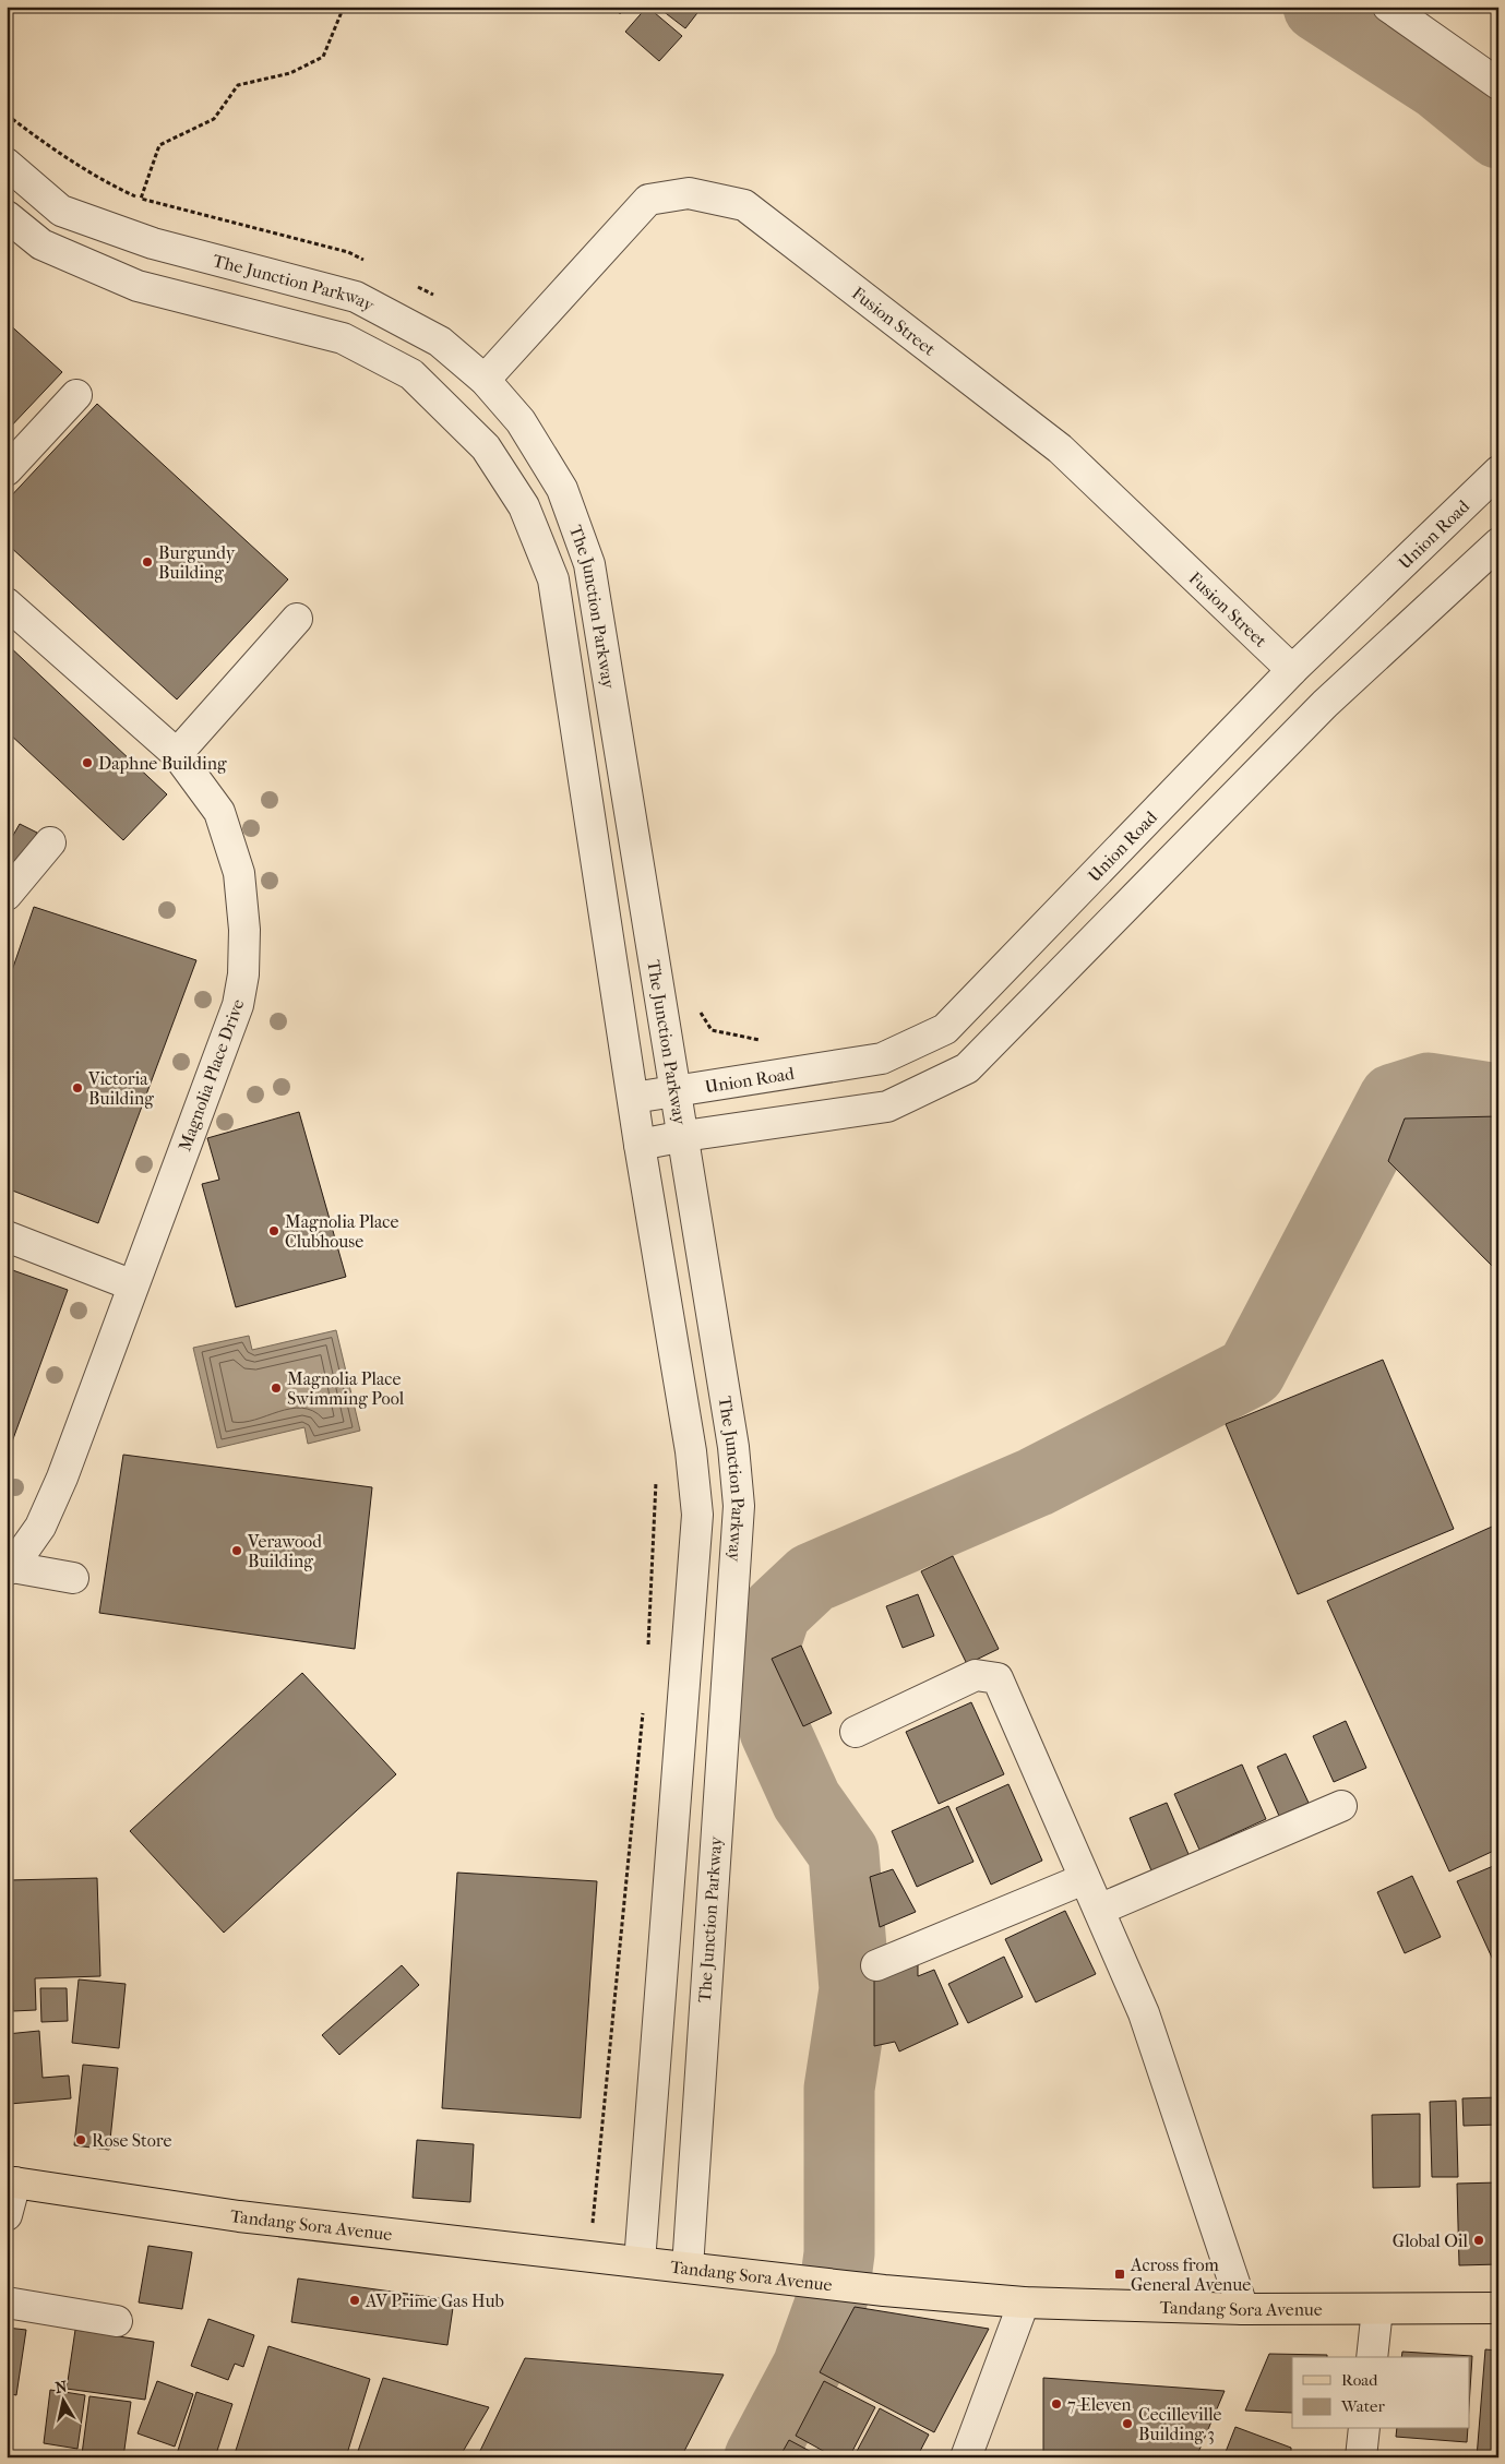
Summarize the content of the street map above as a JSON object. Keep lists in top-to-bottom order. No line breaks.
{"streets":{"main road":["Tandang Sora Avenue"],"street":["The Junction Parkway","Fusion Street","Union Road","Magnolia Place Drive"]},"crossings":[["The Junction Parkway","Fusion Street"],["The Junction Parkway","Union Road"],["The Junction Parkway","Tandang Sora Avenue"],["Fusion Street","Union Road"]],"places":{"other":["Burgundy Building","Daphne Building","Victoria Building","Magnolia Place Clubhouse","Magnolia Place Swimming Pool","Verawood Building","Rose Store","Global Oil","AV Prime Gas Hub","7-Eleven","Cecilleville Building 3"],"transit":["Across from General Avenue"]},"legend":["Road","Water"],"north":"top"}
